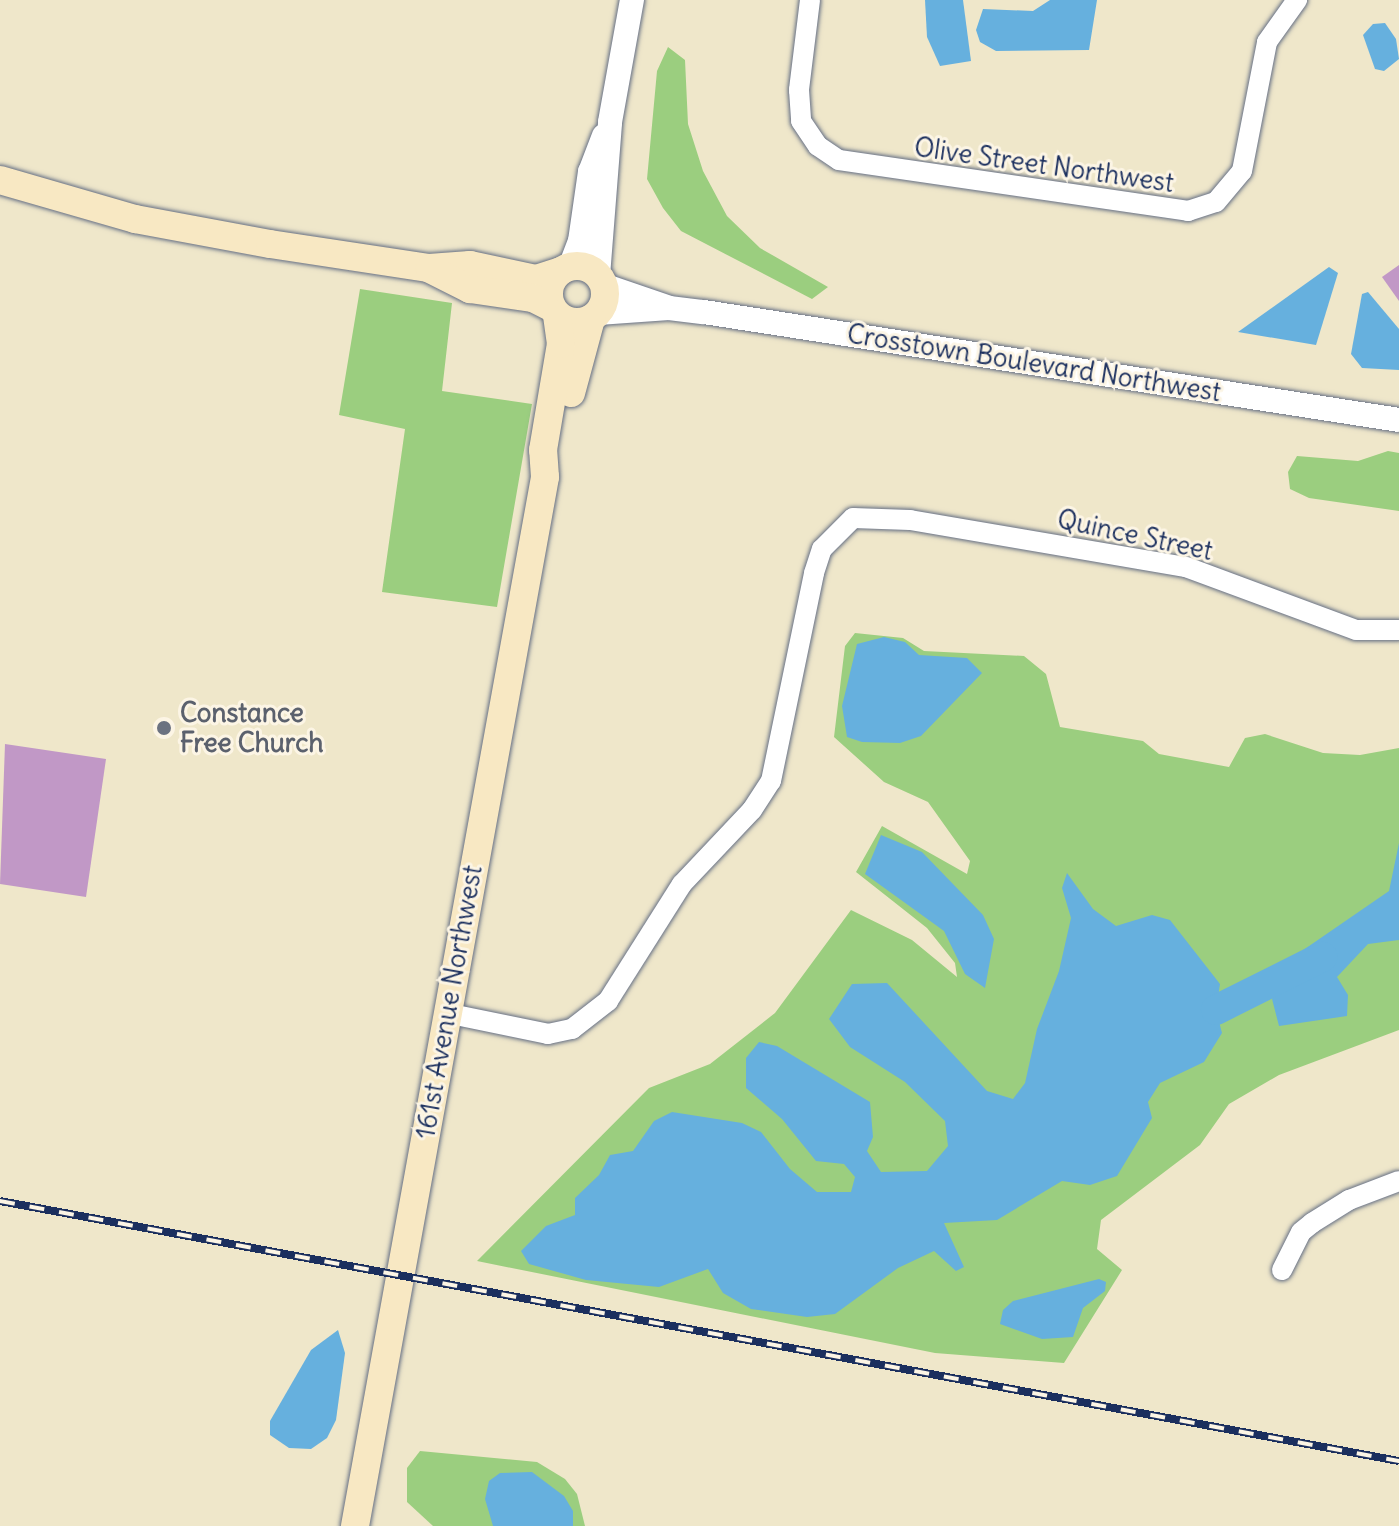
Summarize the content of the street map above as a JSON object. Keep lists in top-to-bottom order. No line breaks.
{"streets":{"main road":["161st Avenue Northwest"],"street":["Olive Street Northwest","Crosstown Boulevard Northwest","Quince Street"]},"crossings":[["Crosstown Boulevard Northwest","161st Avenue Northwest"],["Quince Street","161st Avenue Northwest"]],"places":["Constance Free Church"]}
